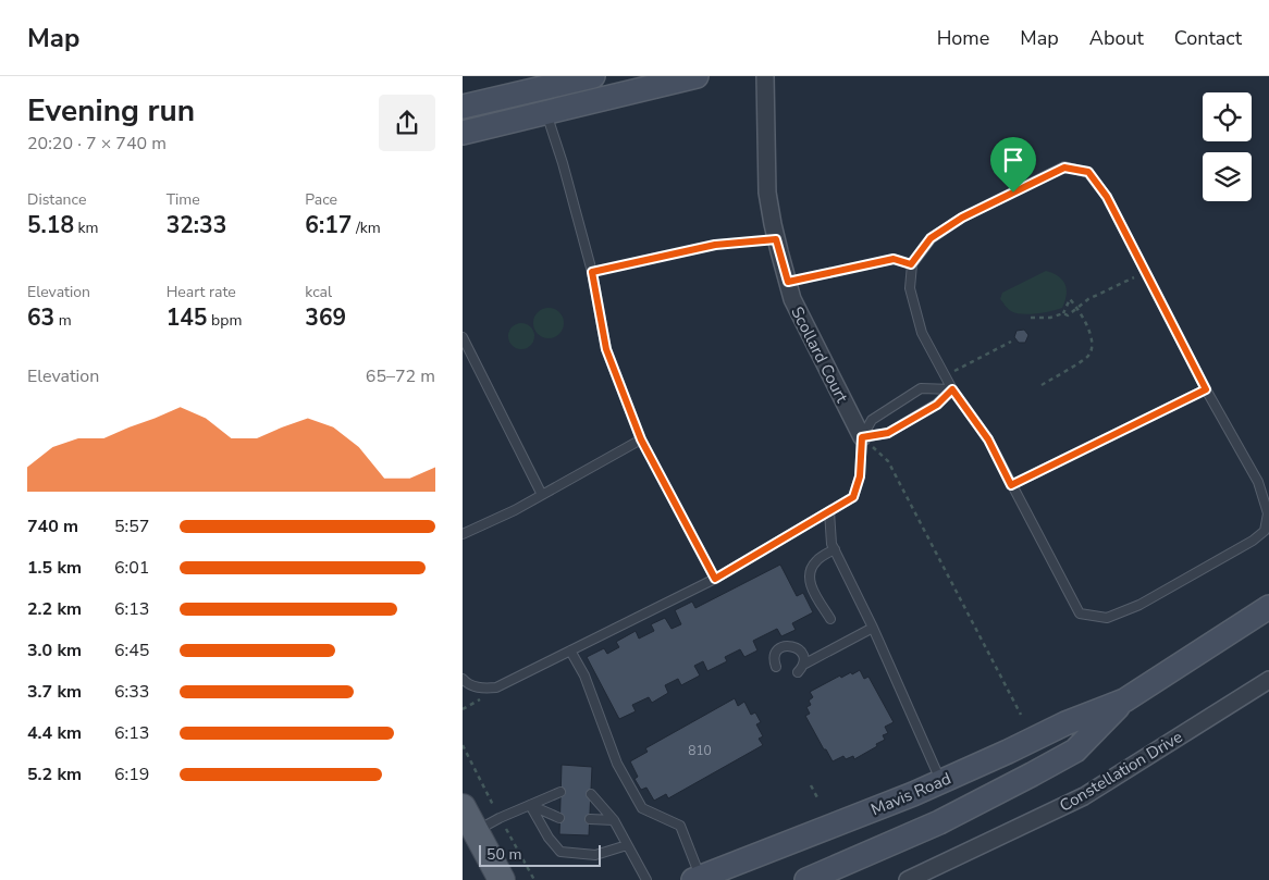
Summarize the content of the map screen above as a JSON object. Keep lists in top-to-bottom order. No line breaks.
{"streets":{"main road":["Mavis Road"],"street":["Scollard Court","Constellation Drive"]},"house_numbers":["810"],"scale_bar":"50 m","page":{"header":"Map","nav":["Home","Map","About","Contact"],"heading":["Evening run","20:20 · 7 × 740 m"],"stats":[["Distance","5.18 km"],["Time","32:33"],["Pace","6:17 /km"],["Elevation","63 m"],["Heart rate","145 bpm"],["kcal","369"]],"chart":["Elevation","65–72 m"],"list":[{"name":"740 m","note":"5:57"},{"name":"1.5 km","note":"6:01"},{"name":"2.2 km","note":"6:13"},{"name":"3.0 km","note":"6:45"},{"name":"3.7 km","note":"6:33"},{"name":"4.4 km","note":"6:13"},{"name":"5.2 km","note":"6:19"}],"scale":"50 m"}}
